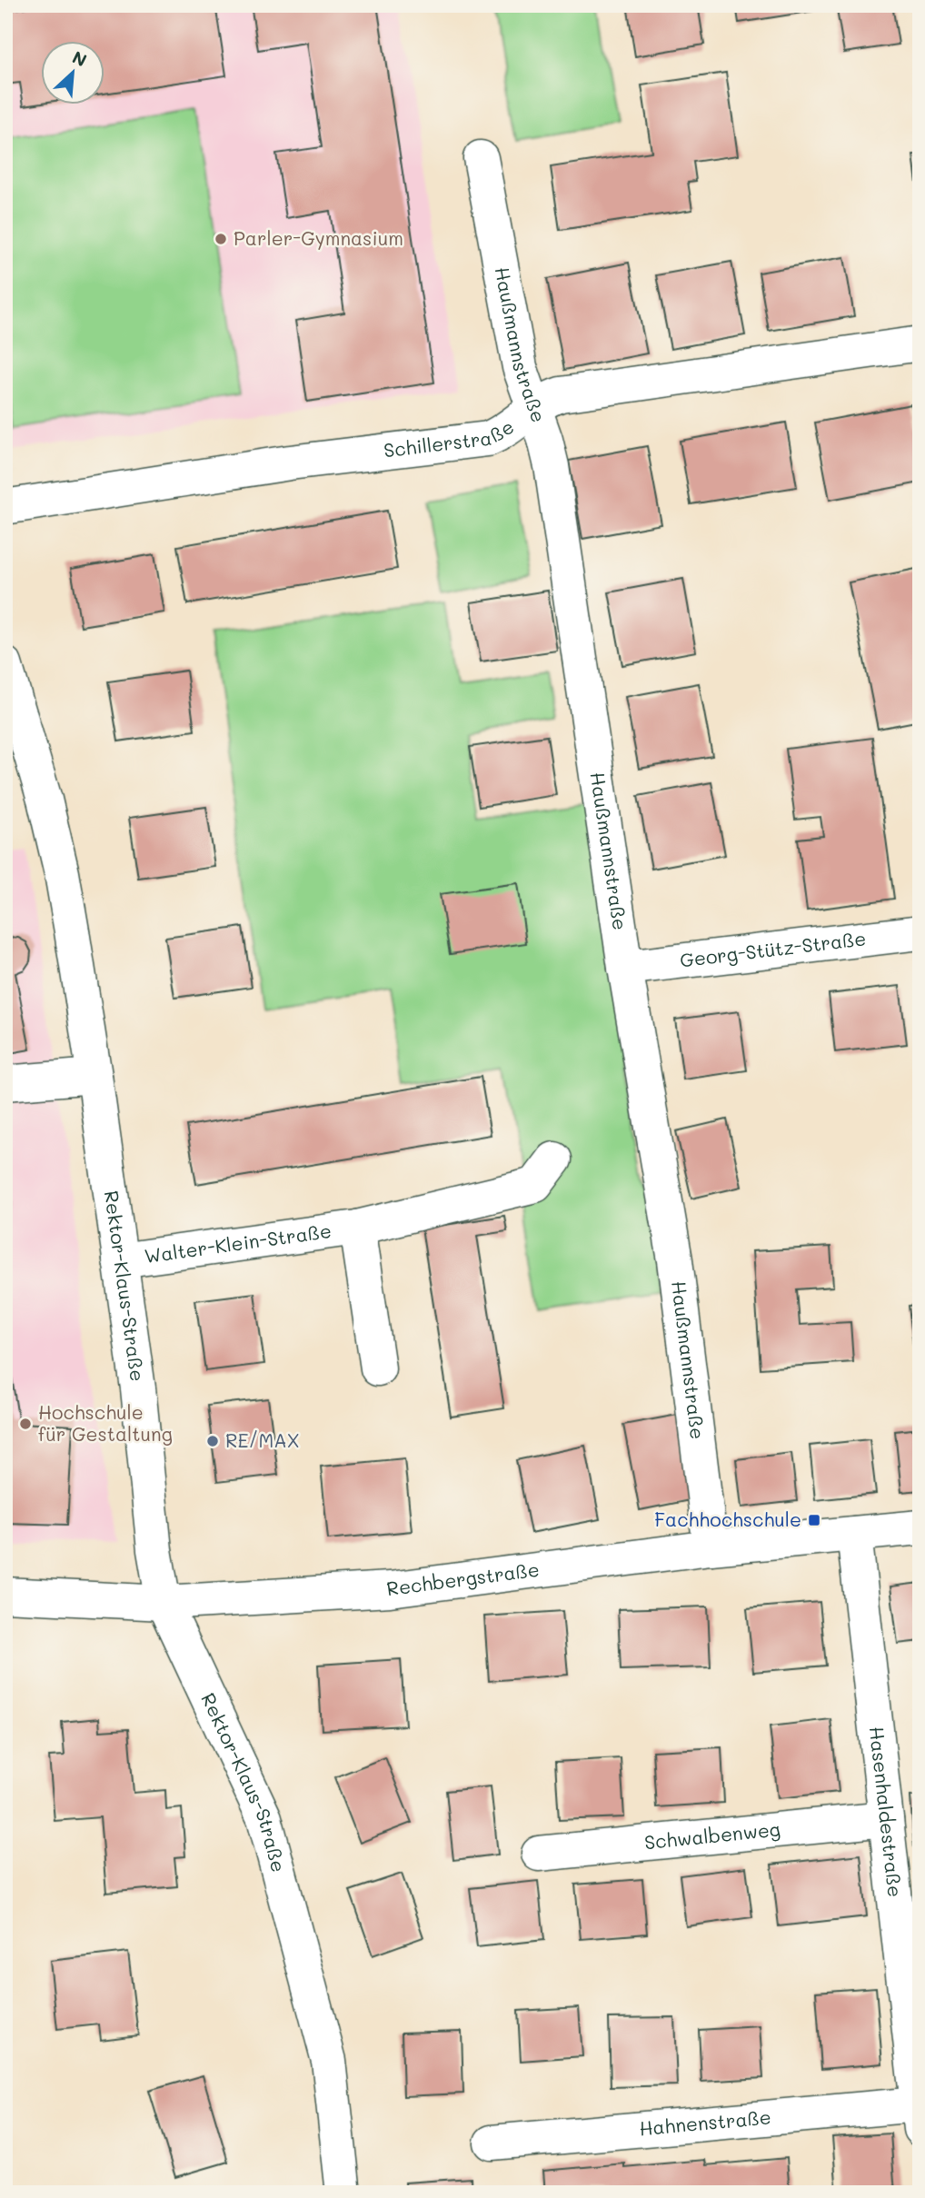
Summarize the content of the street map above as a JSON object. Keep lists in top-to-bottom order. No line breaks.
{"streets":{"street":["Haußmannstraße","Schillerstraße","Georg-Stütz-Straße","Walter-Klein-Straße","Rektor-Klaus-Straße","Rechbergstraße","Hasenhaldestraße","Schwalbenweg","Hahnenstraße"]},"crossings":[["Haußmannstraße","Schillerstraße"],["Haußmannstraße","Georg-Stütz-Straße"],["Haußmannstraße","Rechbergstraße"],["Walter-Klein-Straße","Rektor-Klaus-Straße"],["Rektor-Klaus-Straße","Rechbergstraße"],["Rechbergstraße","Hasenhaldestraße"],["Hasenhaldestraße","Schwalbenweg"],["Hasenhaldestraße","Hahnenstraße"]],"places":{"other":["Parler-Gymnasium","Hochschule für Gestaltung","RE/MAX"],"transit":["Fachhochschule"]},"north":"top right"}
